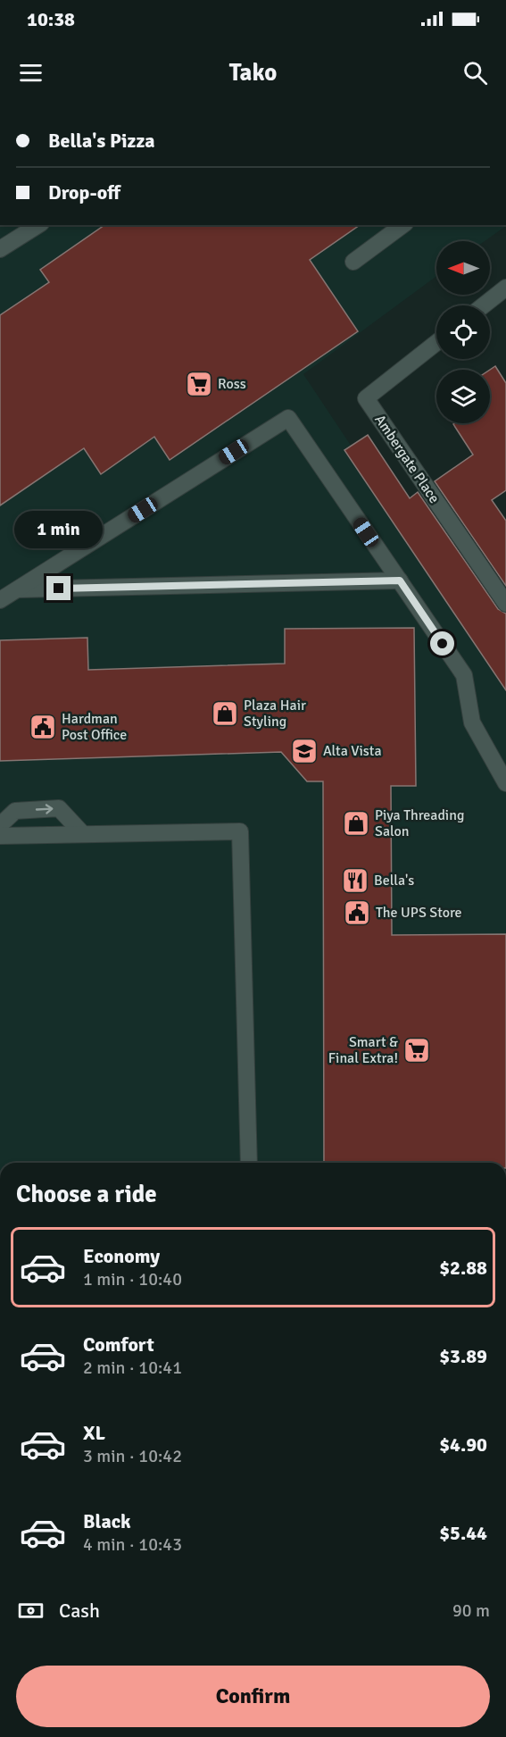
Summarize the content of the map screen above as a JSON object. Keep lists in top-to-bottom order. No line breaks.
{"streets":{"street":["Ambergate Place"]},"places":{"supermarket":["Ross","Smart & Final Extra!"],"shop":["Plaza Hair Styling","Piya Threading Salon"],"public building":["Hardman Post Office","The UPS Store"],"school or university":["Alta Vista"],"restaurant":["Bella's"]},"north":"left","page":{"status":"10:38","header":"Tako","banner":["Bella's Pizza","Drop-off"],"bubble":"1 min","heading":"Choose a ride","list":[{"name":"Economy","note":"1 min · 10:40","value":"$2.88"},{"name":"Comfort","note":"2 min · 10:41","value":"$3.89"},{"name":"XL","note":"3 min · 10:42","value":"$4.90"},{"name":"Black","note":"4 min · 10:43","value":"$5.44"}],"pay":["Cash","90 m"],"buttons":"Confirm"}}
